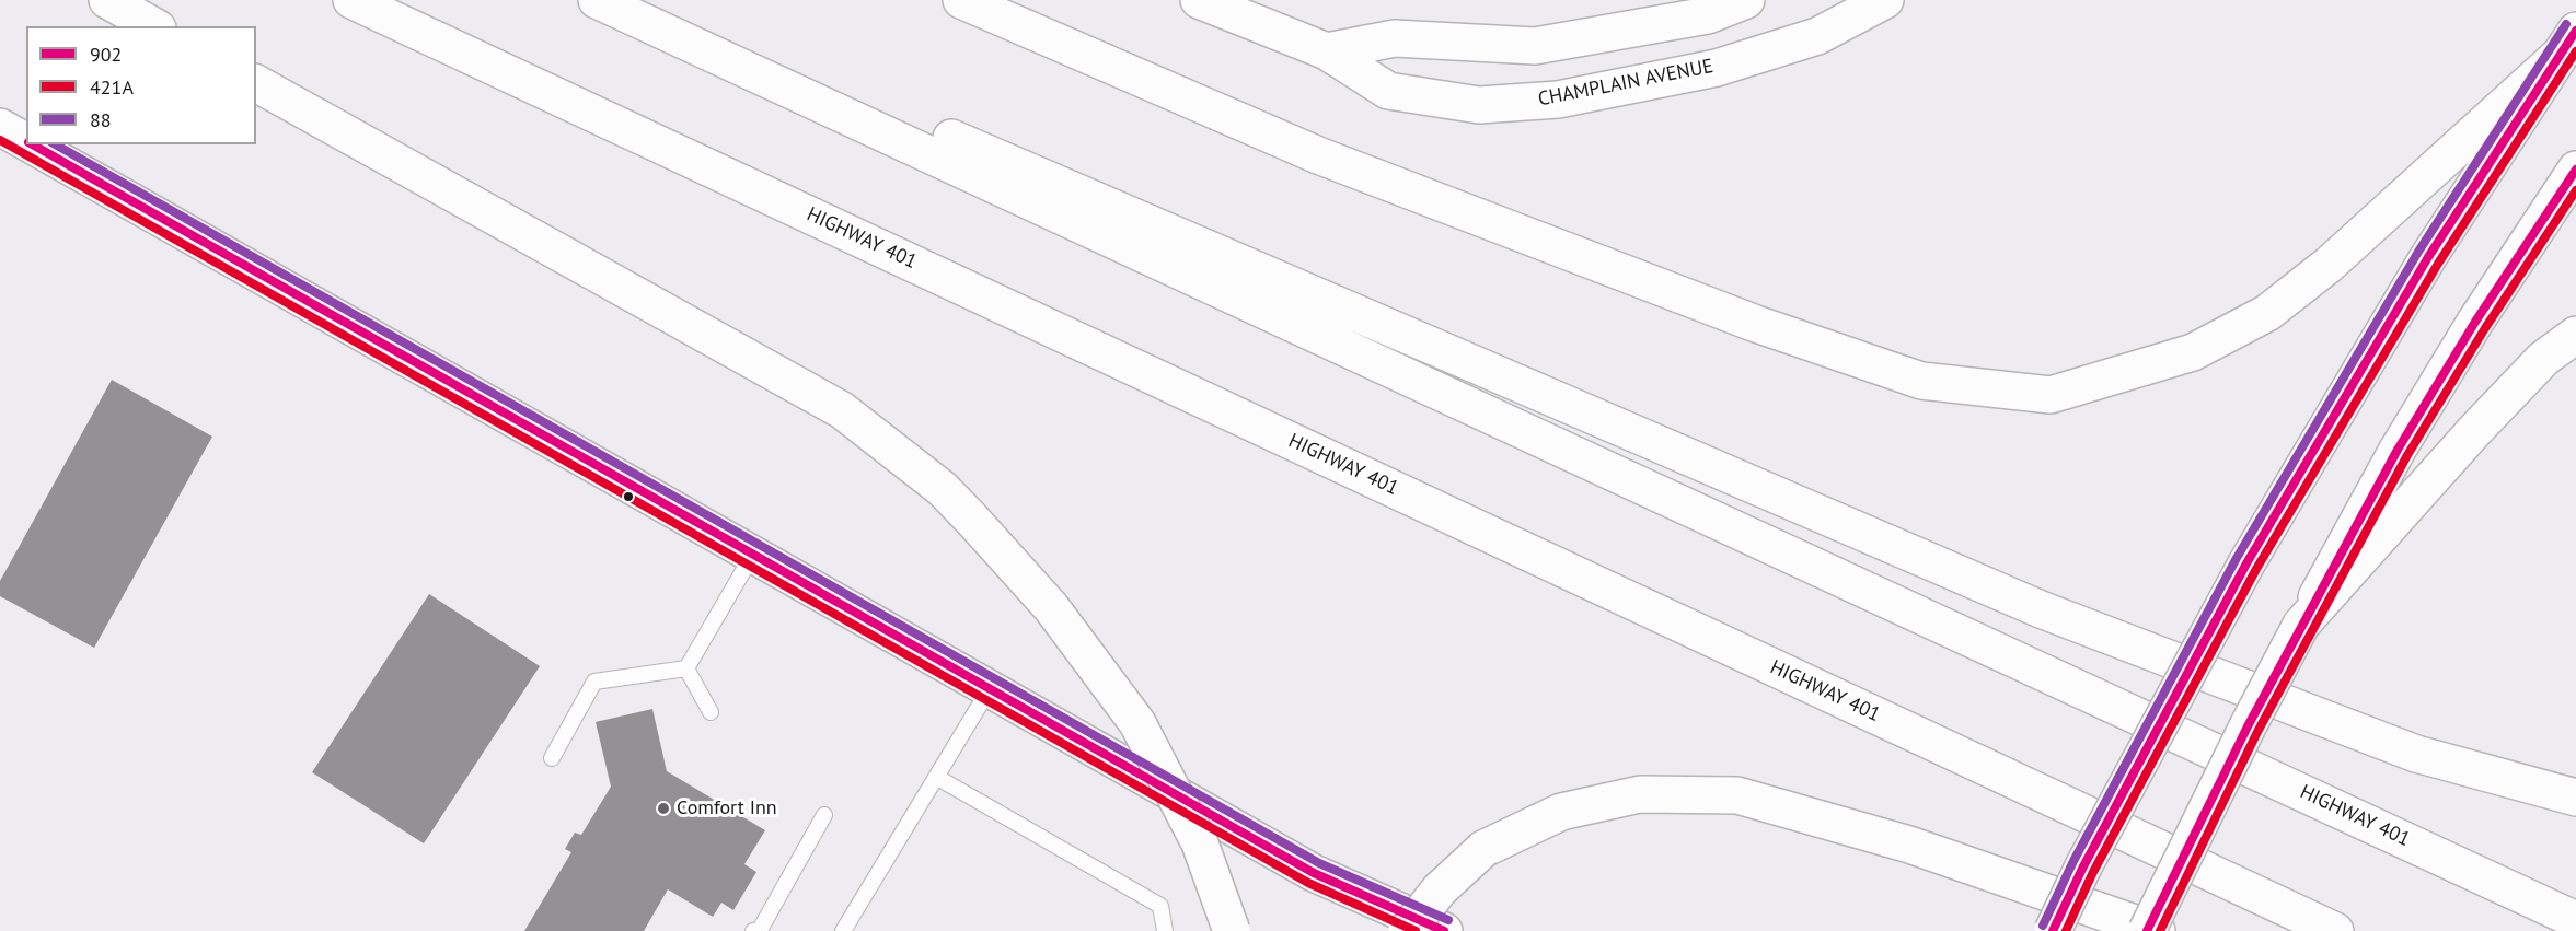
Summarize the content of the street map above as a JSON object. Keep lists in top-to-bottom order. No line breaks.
{"streets":{"main road":["CHAMPLAIN AVENUE","HIGHWAY 401"]},"places":["Comfort Inn"],"lines":["transit line 88","transit line 902","transit line 421A"],"legend":["902","421A","88"]}
